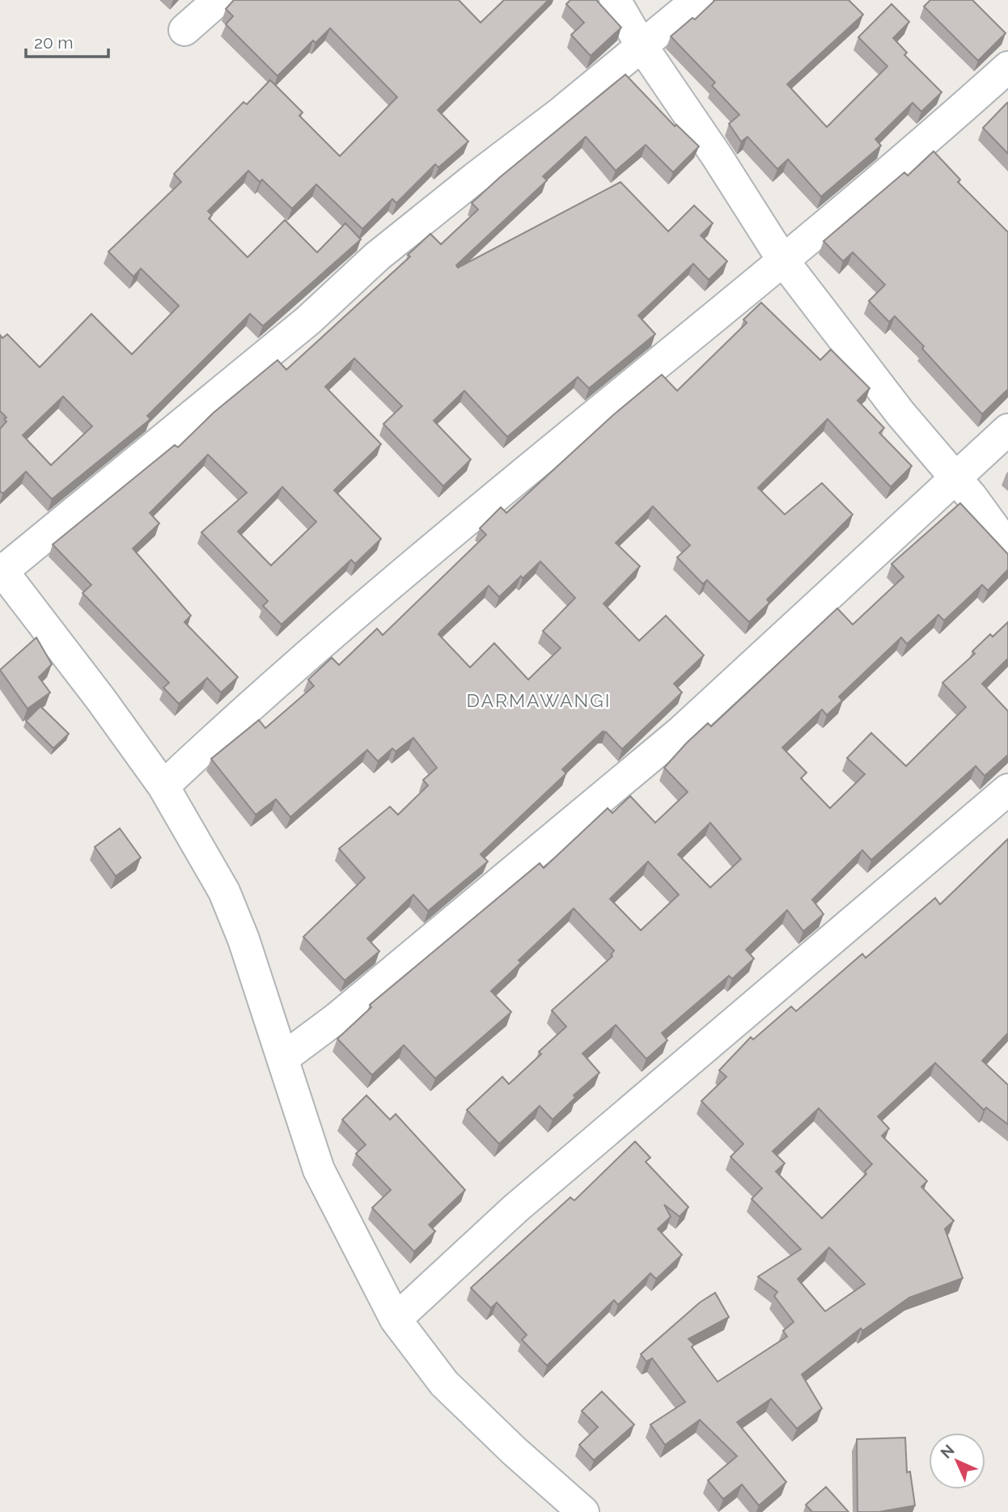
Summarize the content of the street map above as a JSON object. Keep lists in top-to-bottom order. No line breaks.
{"districts":["DARMAWANGI"],"scale_bar":"20 m","north":"top left"}
